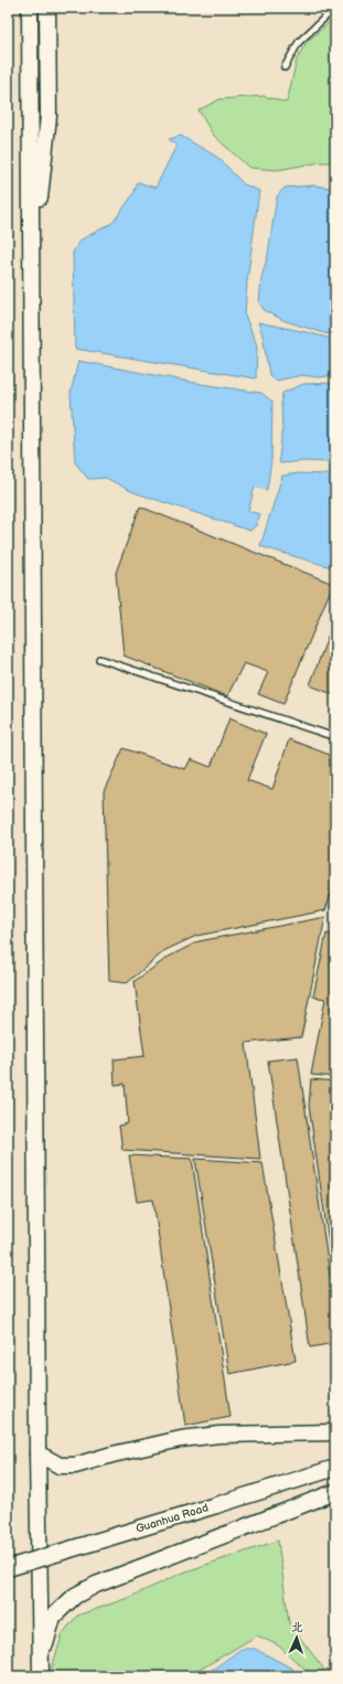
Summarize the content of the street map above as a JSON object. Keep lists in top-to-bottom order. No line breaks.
{"streets":{"main road":["Guanhua Road"]},"north":"top"}
